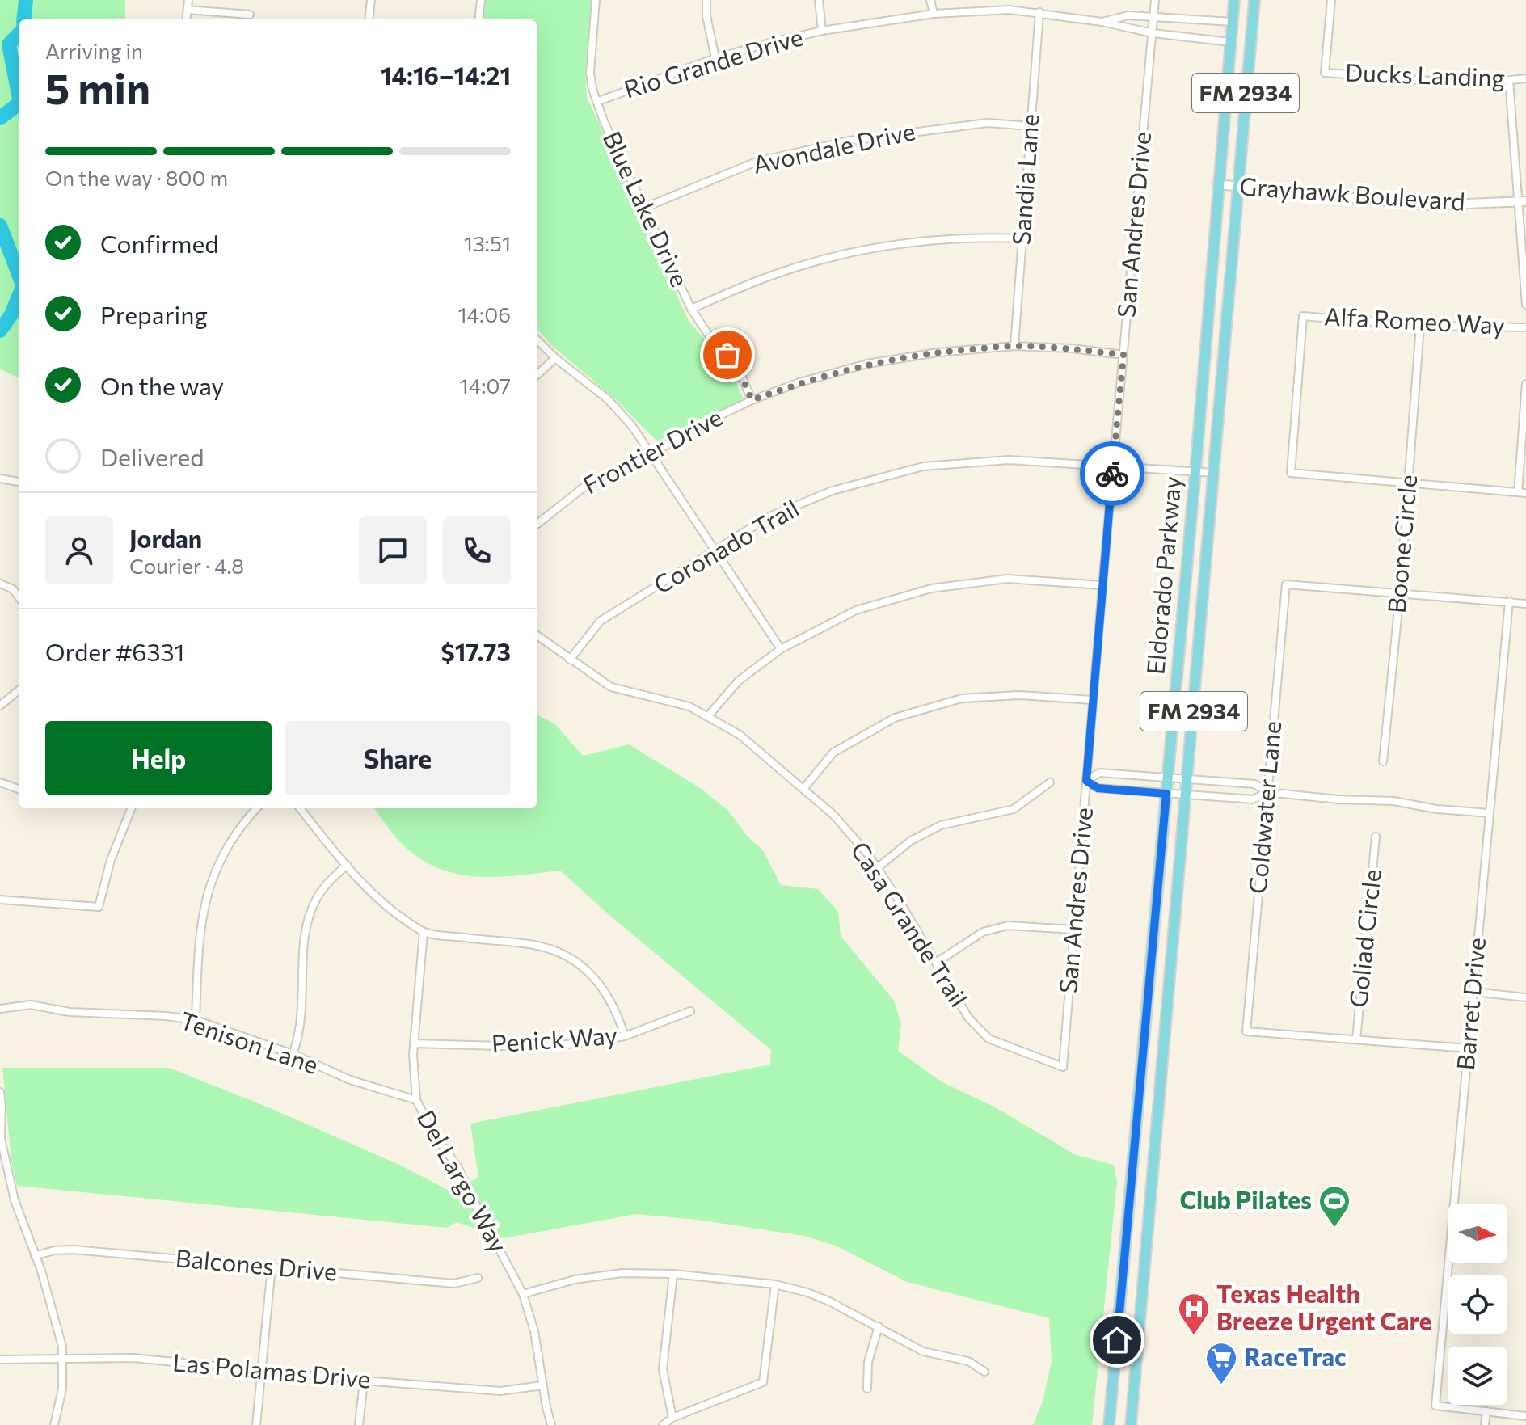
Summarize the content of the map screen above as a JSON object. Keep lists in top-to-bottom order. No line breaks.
{"streets":{"main road":["FM 2934","Eldorado Parkway"],"street":["Rio Grande Drive","Ducks Landing","Avondale Drive","Sandia Lane","Grayhawk Boulevard","Blue Lake Drive","San Andres Drive","Alfa Romeo Way","Frontier Drive","Boone Circle","Coronado Trail","Coldwater Lane","Casa Grande Trail","Goliad Circle","Barret Drive","Penick Way","Tenison Lane","Del Largo Way","Balcones Drive","Las Polamas Drive"]},"crossings":[["Rio Grande Drive","Sandia Lane"],["Rio Grande Drive","Blue Lake Drive"],["Rio Grande Drive","San Andres Drive"],["Rio Grande Drive","Eldorado Parkway"],["Avondale Drive","Sandia Lane"],["Avondale Drive","Blue Lake Drive"],["Sandia Lane","Frontier Drive"],["Grayhawk Boulevard","Eldorado Parkway"],["Blue Lake Drive","Frontier Drive"],["San Andres Drive","Frontier Drive"],["San Andres Drive","Coronado Trail"],["San Andres Drive","Casa Grande Trail"],["Alfa Romeo Way","Boone Circle"],["Boone Circle","Coldwater Lane"],["Coronado Trail","Eldorado Parkway"],["Coronado Trail","Casa Grande Trail"],["Coldwater Lane","Goliad Circle"],["Penick Way","Del Largo Way"],["Tenison Lane","Del Largo Way"],["Del Largo Way","Las Polamas Drive"]],"places":{"sports":["Club Pilates"],"hospital":["Texas Health Breeze Urgent Care"],"supermarket":["RaceTrac"]},"north":"right","page":{"heading":["5 min","Arriving in","14:16–14:21"],"panel":["Jordan","Courier · 4.8","Order #6331","$17.73"],"bar":"On the way · 800 m","list":[["Confirmed","13:51"],["Preparing","14:06"],["On the way","14:07"],"Delivered"],"buttons":["Help","Share"]}}
